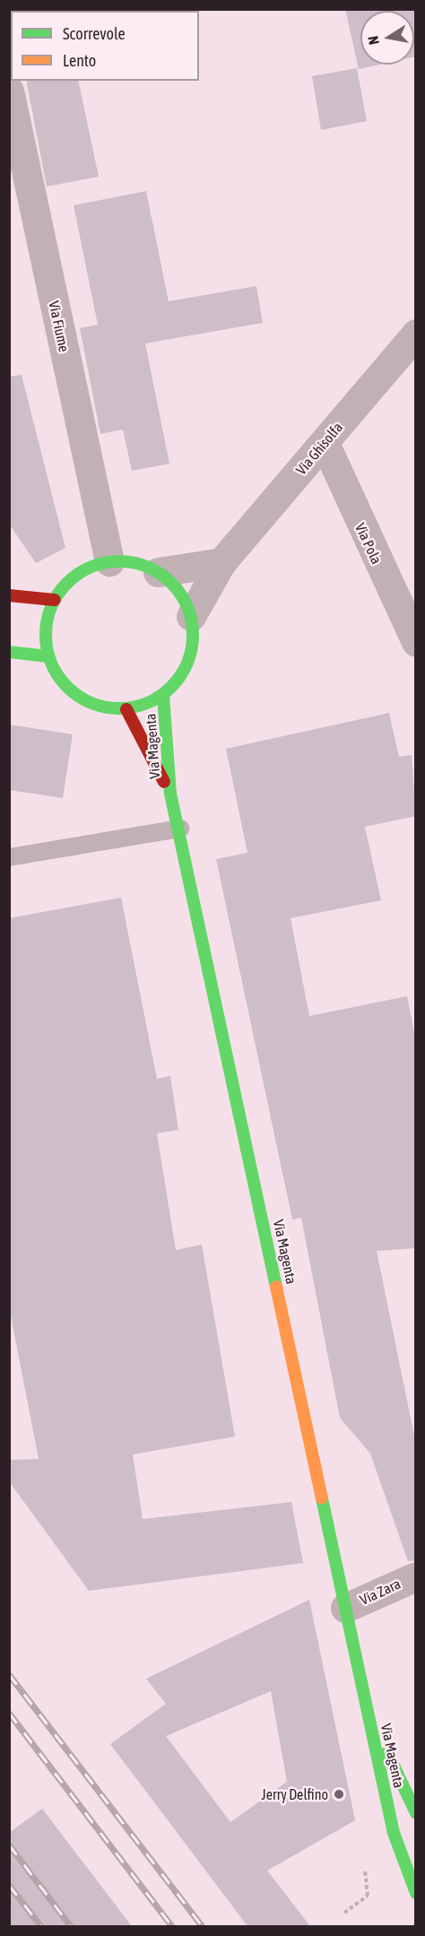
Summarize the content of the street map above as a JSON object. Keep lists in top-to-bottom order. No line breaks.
{"streets":{"street":["Via Fiume","Via Ghisolfa","Via Pola","Via Magenta","Via Zara"]},"crossings":[["Via Fiume","Via Ghisolfa"],["Via Fiume","Via Magenta"],["Via Ghisolfa","Via Pola"],["Via Ghisolfa","Via Magenta"],["Via Magenta","Via Zara"]],"places":["Jerry Delfino"],"legend":["Scorrevole","Lento"],"north":"left"}
